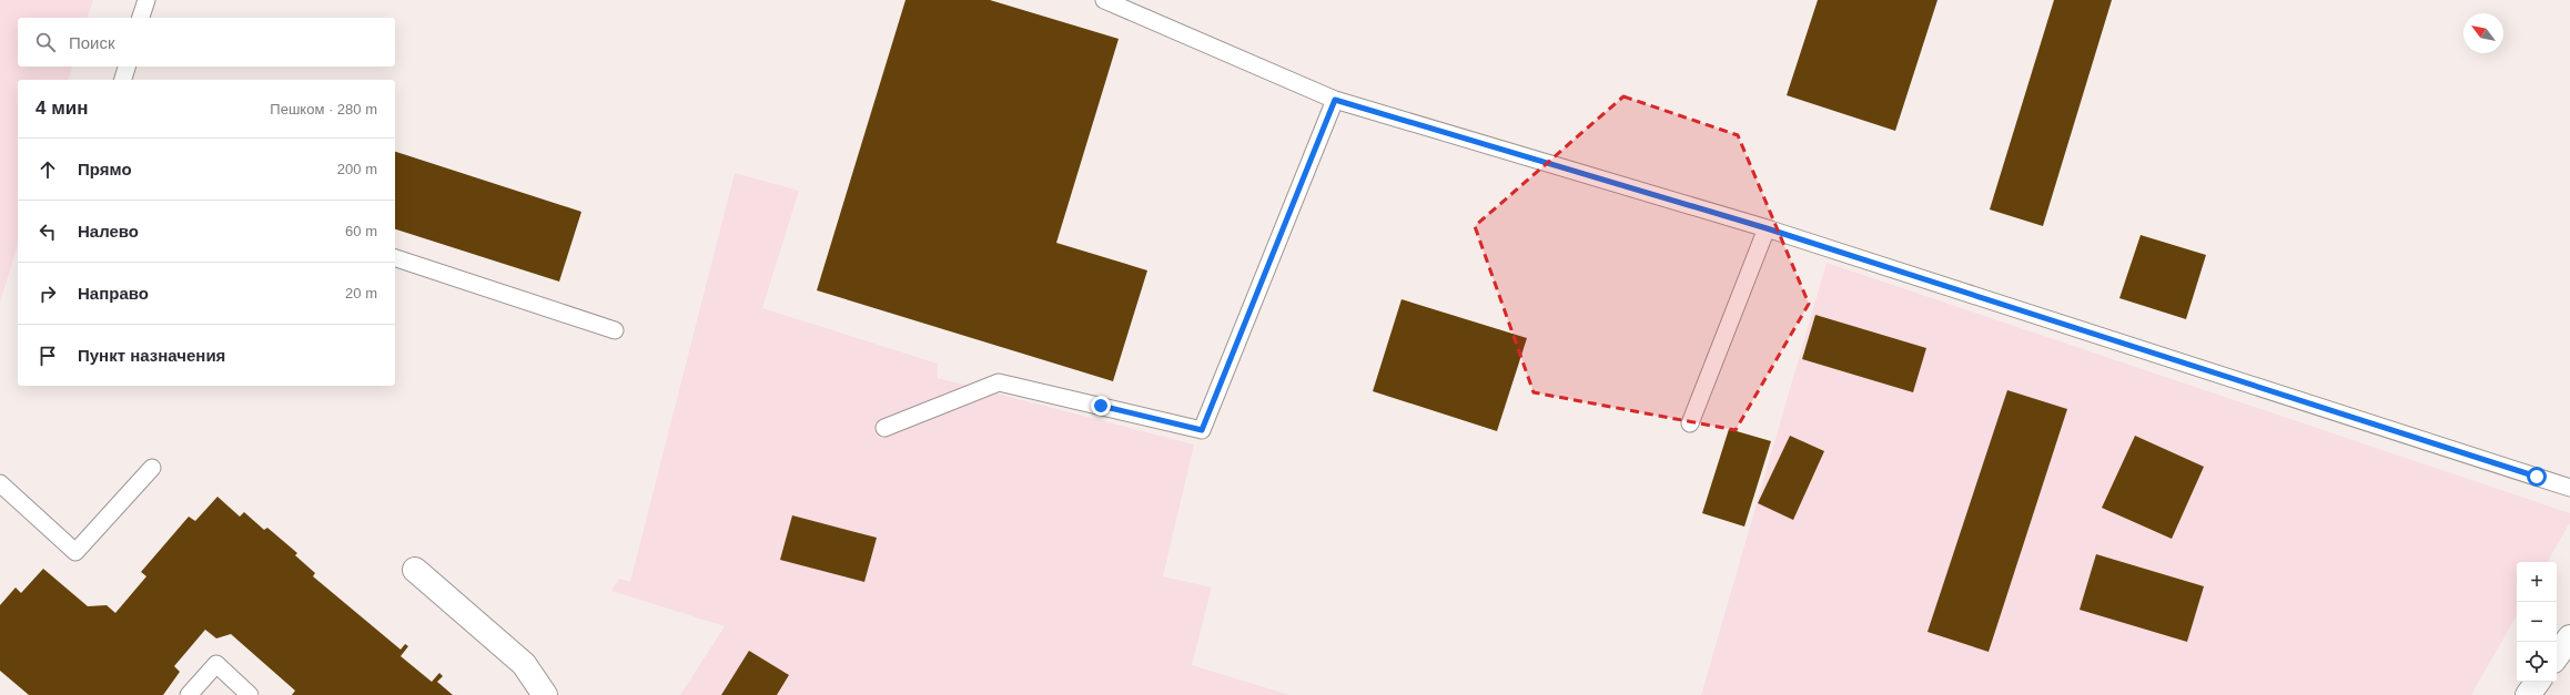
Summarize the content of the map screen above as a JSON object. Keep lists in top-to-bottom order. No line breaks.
{"north":"top left","page":{"search":"Поиск","heading":["4 мин","Пешком · 280 m"],"list":[["Прямо","200 m"],["Налево","60 m"],["Направо","20 m"],"Пункт назначения"],"map_buttons":["+","−"]}}
